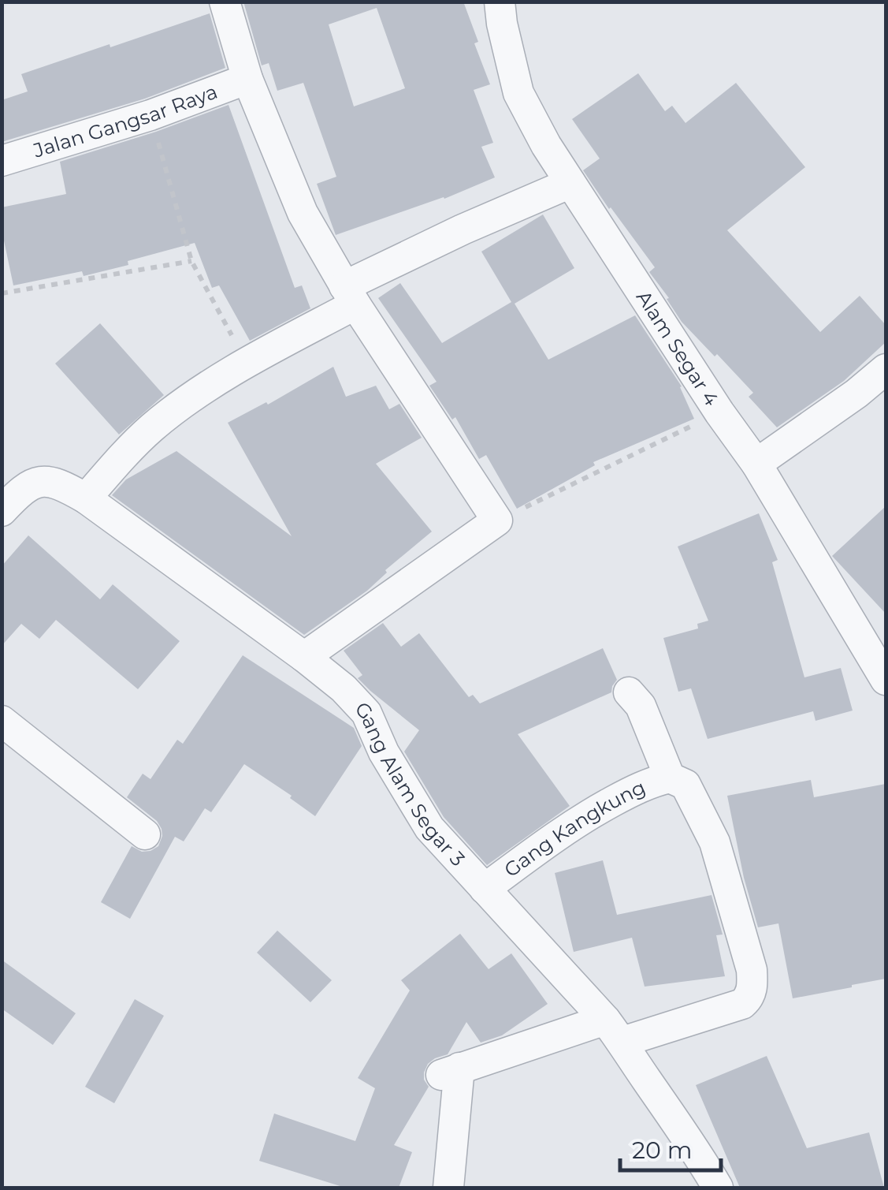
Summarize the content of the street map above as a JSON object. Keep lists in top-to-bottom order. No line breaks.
{"streets":{"street":["Jalan Gangsar Raya","Alam Segar 4","Gang Alam Segar 3","Gang Kangkung"]},"crossings":[["Gang Alam Segar 3","Gang Kangkung"]],"scale_bar":"20 m"}
